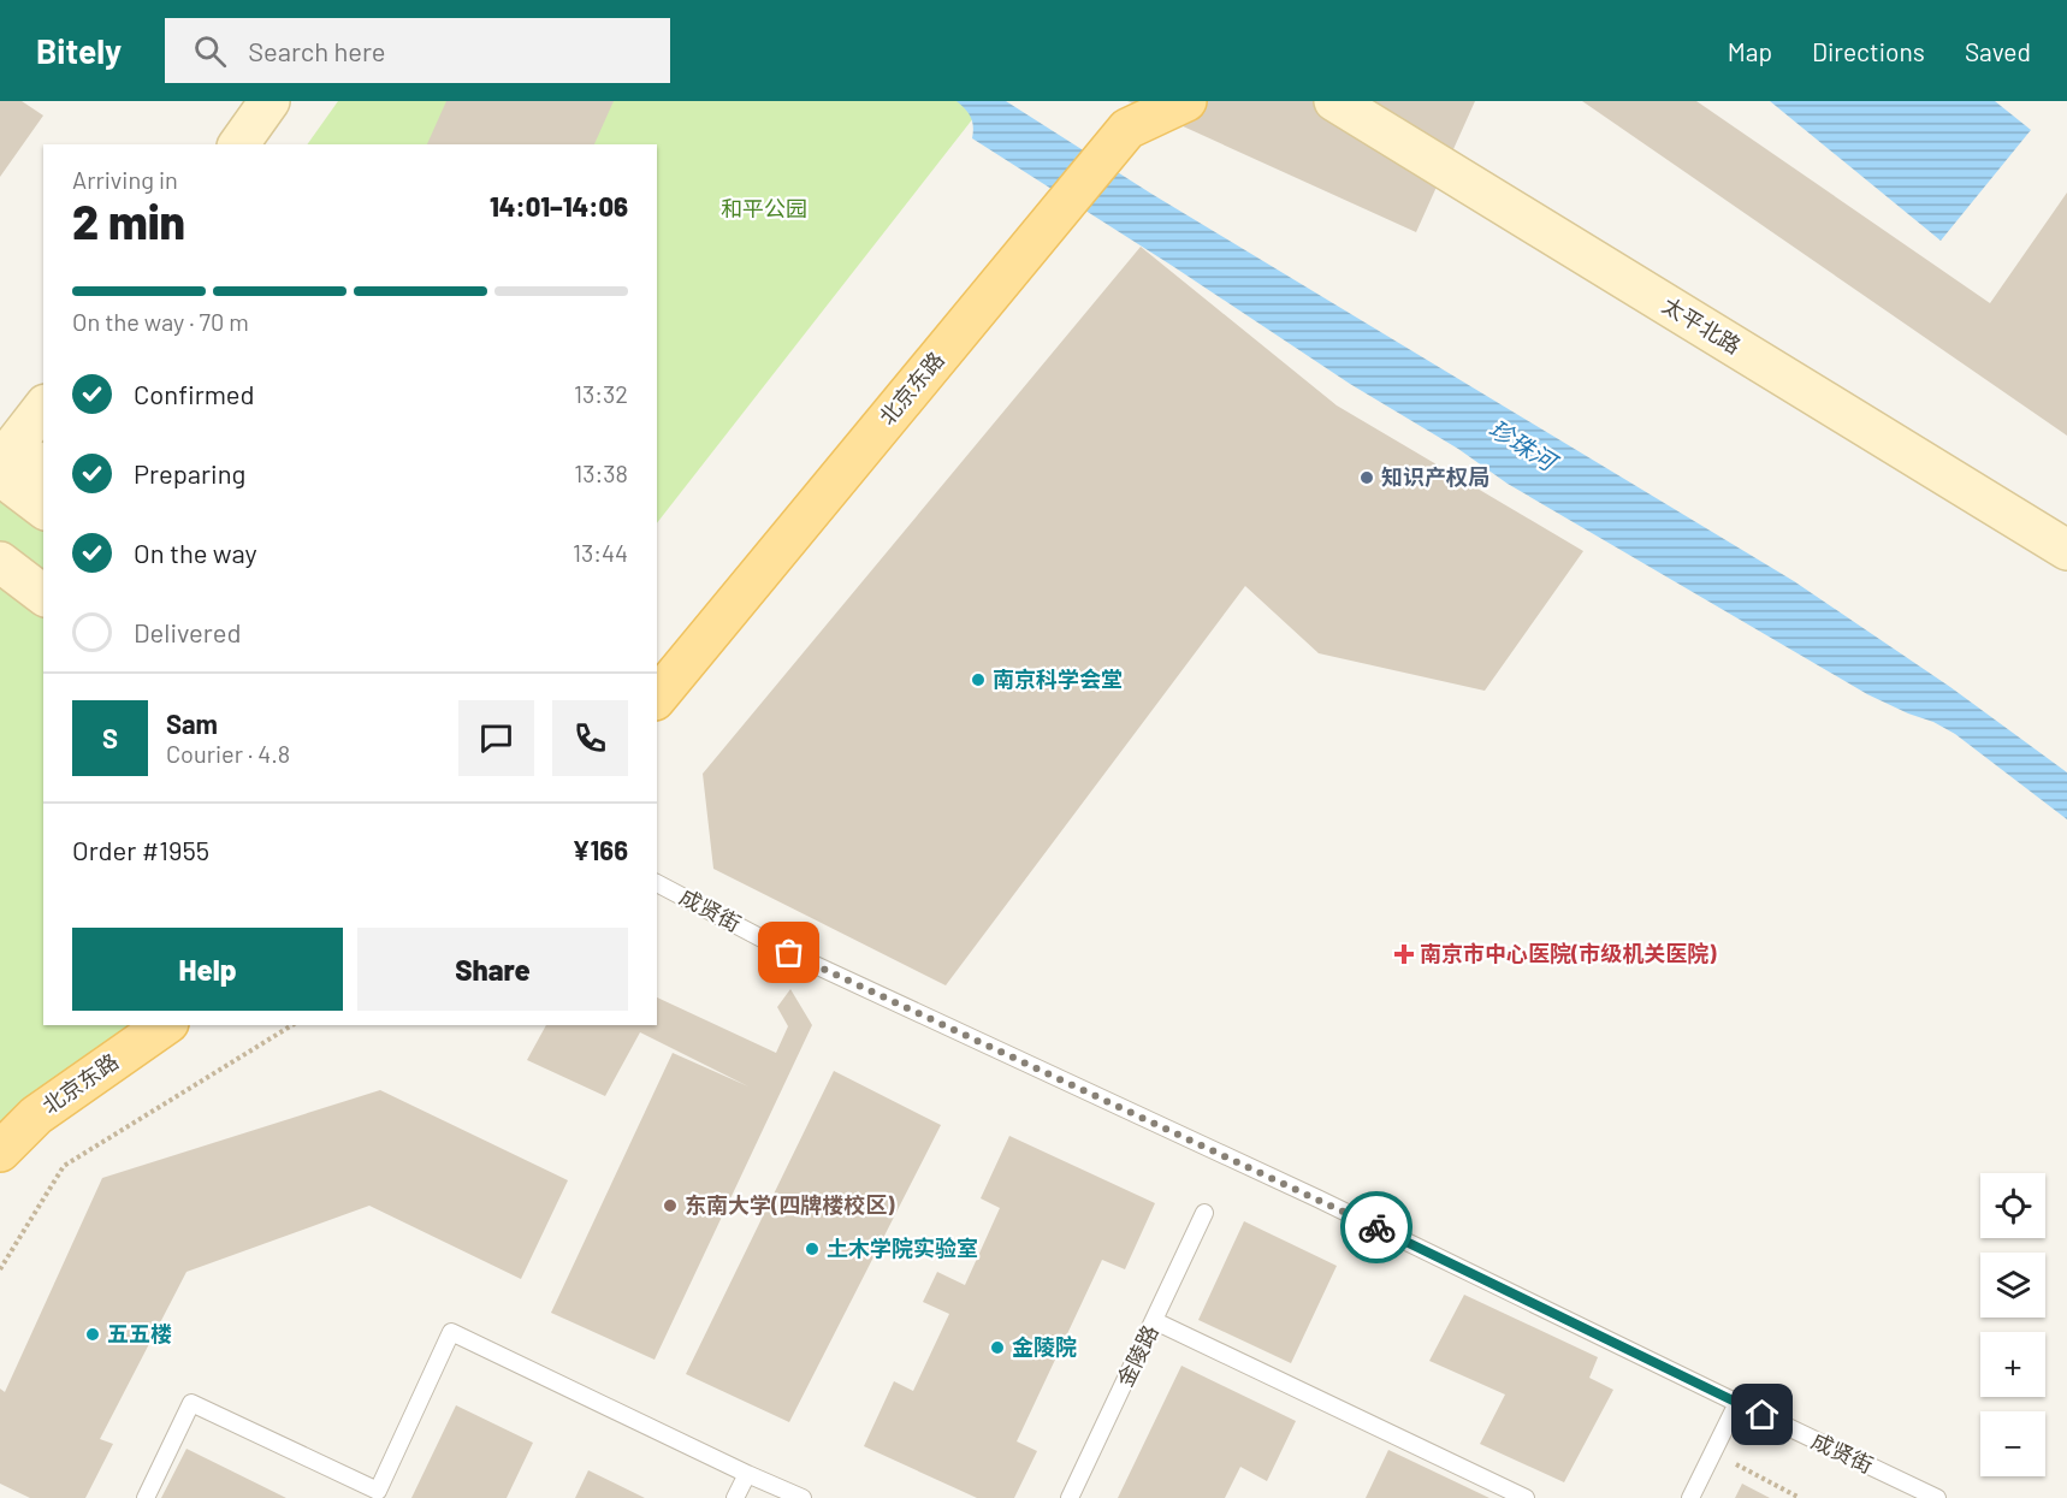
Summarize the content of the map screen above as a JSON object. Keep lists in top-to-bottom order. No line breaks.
{"streets":{"main road":["太平北路","北京东路"],"lane":["成贤街","金陵路"]},"water":["珍珠河"],"parks":["和平公园"],"places":{"other":["知识产权局","南京科学会堂","东南大学(四牌楼校区)","土木学院实验室","五五楼","金陵院"],"health":["南京市中心医院(市级机关医院)"]},"page":{"header":"Bitely","search":"Search here","nav":["Map","Directions","Saved"],"heading":["2 min","Arriving in","14:01–14:06"],"panel":["Sam","Courier · 4.8","Order #1955","¥166"],"bar":"On the way · 70 m","list":[["Confirmed","13:32"],["Preparing","13:38"],["On the way","13:44"],"Delivered"],"round":"S","buttons":["Help","Share"],"map_buttons":["+","−"]}}
